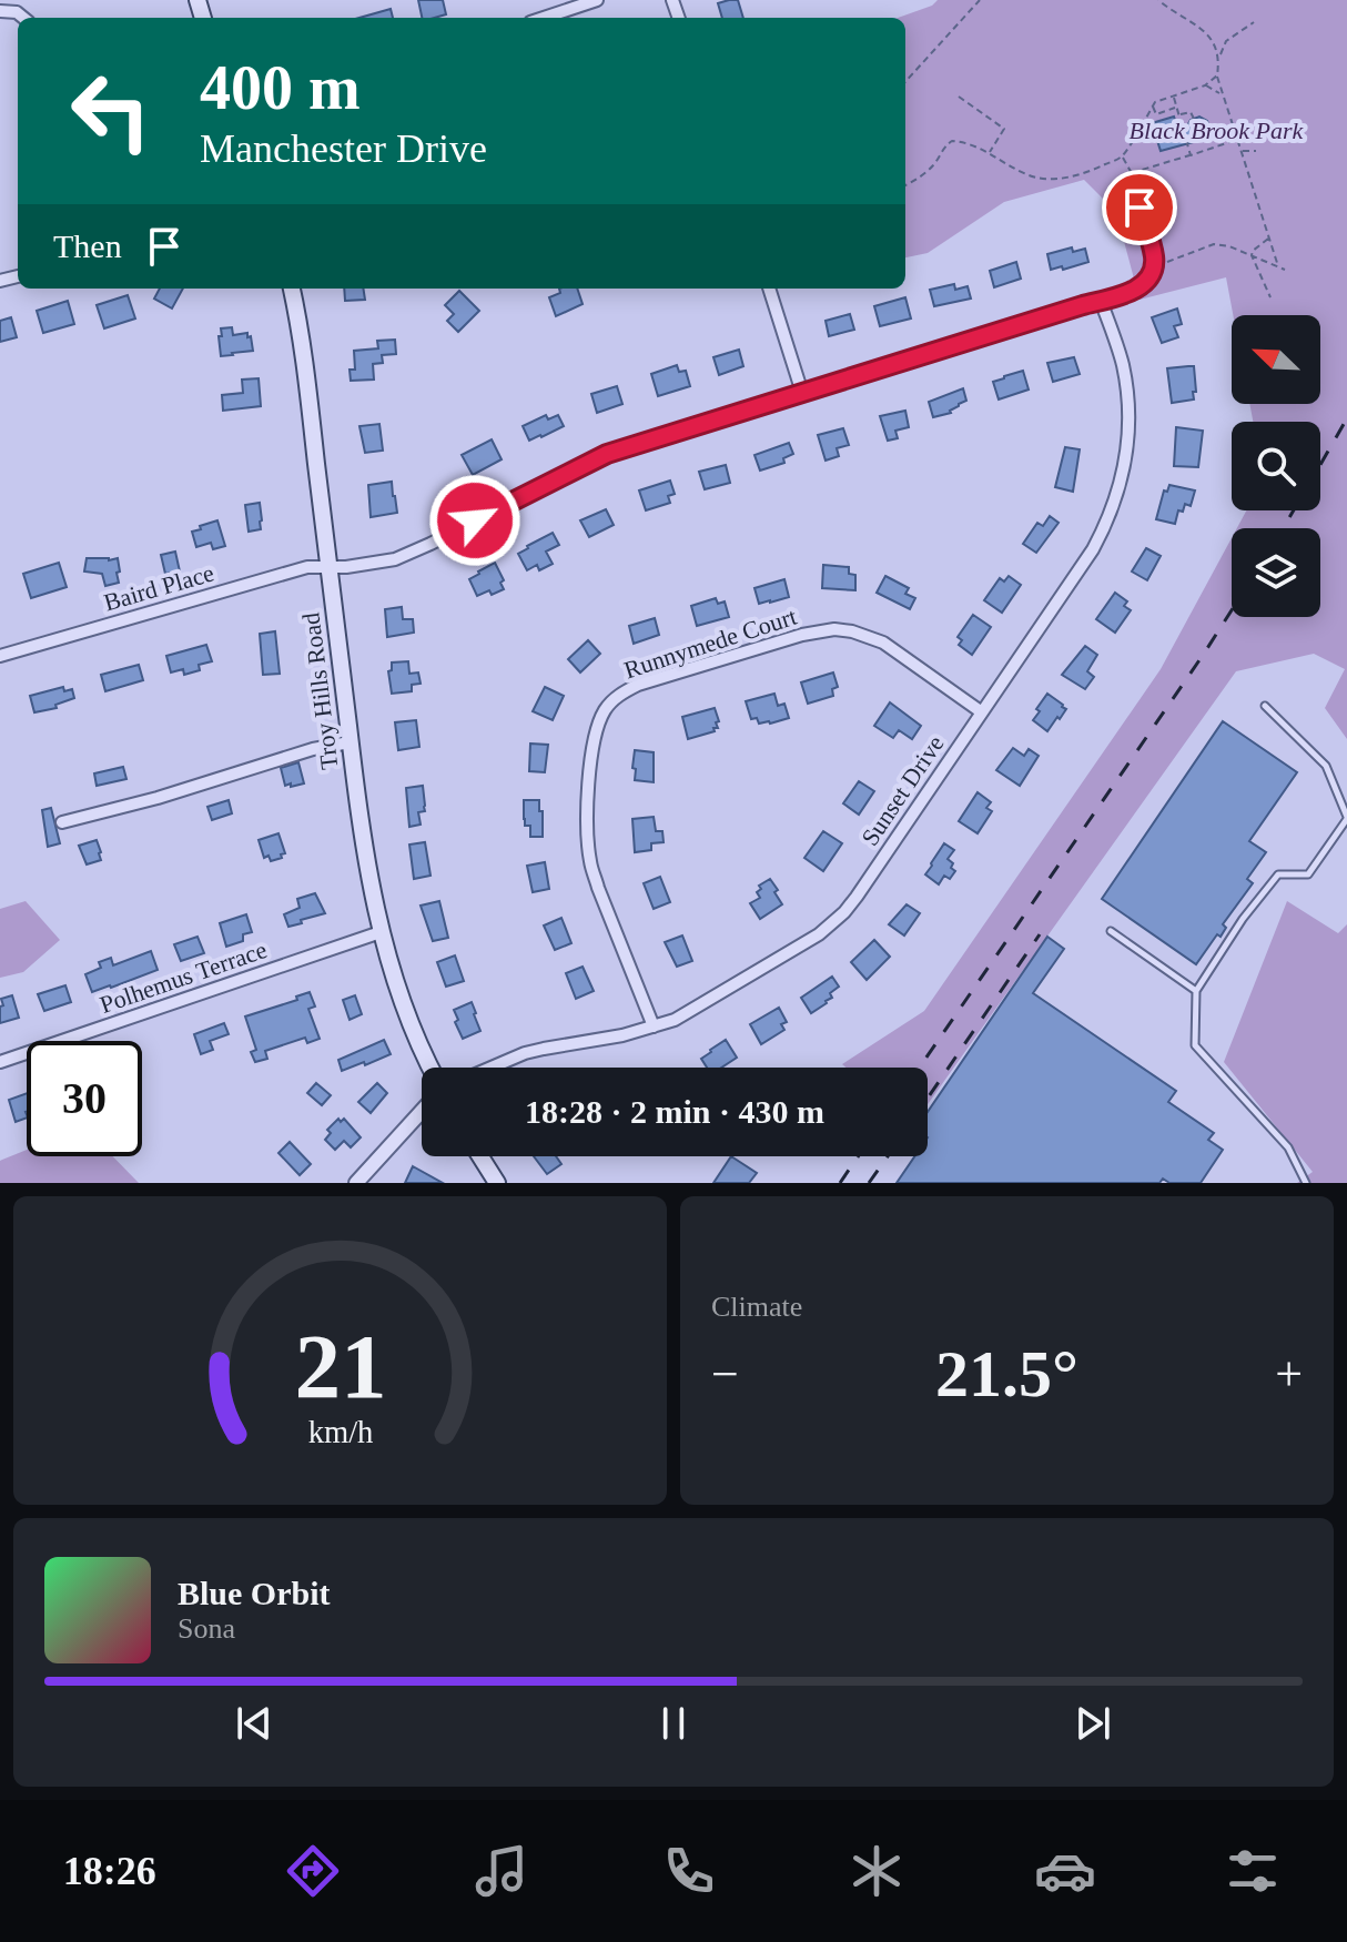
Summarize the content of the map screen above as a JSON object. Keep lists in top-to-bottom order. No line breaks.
{"streets":{"main road":["Troy Hills Road"],"street":["Baird Place","Runnymede Court","Sunset Drive","Polhemus Terrace"]},"crossings":[["Baird Place","Troy Hills Road"],["Baird Place","Sunset Drive"],["Runnymede Court","Sunset Drive"],["Troy Hills Road","Polhemus Terrace"]],"parks":["Black Brook Park"],"north":"top left","page":{"turn":["400 m","Manchester Drive"],"then":"Then","limit":"30","trip":"18:28 · 2 min · 430 m","tile":"Climate","heat":["−","21.5°","+"],"song":["Blue Orbit","Sona"],"tabs":"18:26","gauge":["21","km/h"]}}
